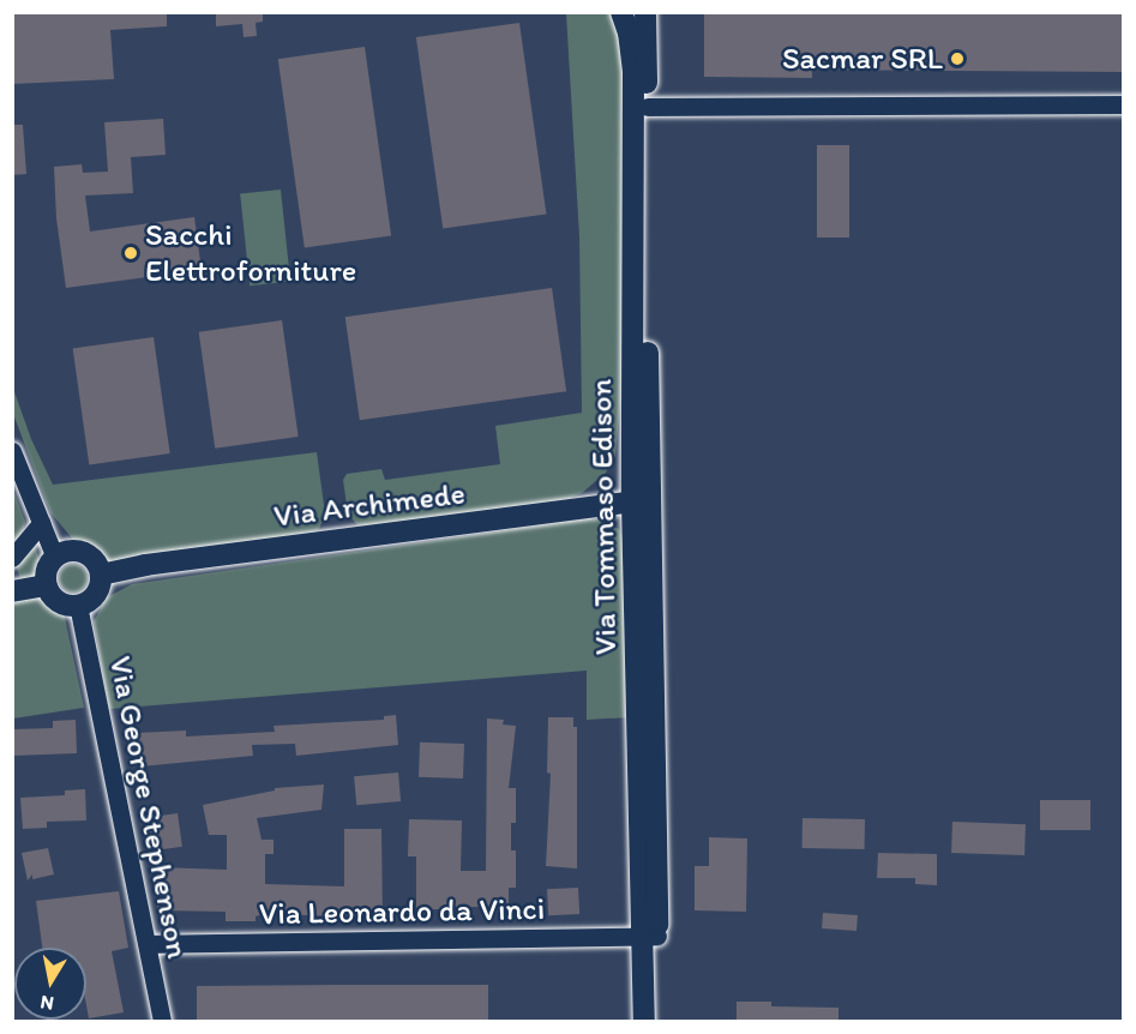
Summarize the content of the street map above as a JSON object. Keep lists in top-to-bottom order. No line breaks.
{"streets":{"street":["Via Archimede","Via Tommaso Edison","Via George Stephenson","Via Leonardo da Vinci"]},"crossings":[["Via Archimede","Via Tommaso Edison"],["Via Archimede","Via George Stephenson"],["Via Tommaso Edison","Via Leonardo da Vinci"],["Via George Stephenson","Via Leonardo da Vinci"]],"places":["Sacmar SRL","Sacchi Elettroforniture"],"north":"bottom"}
